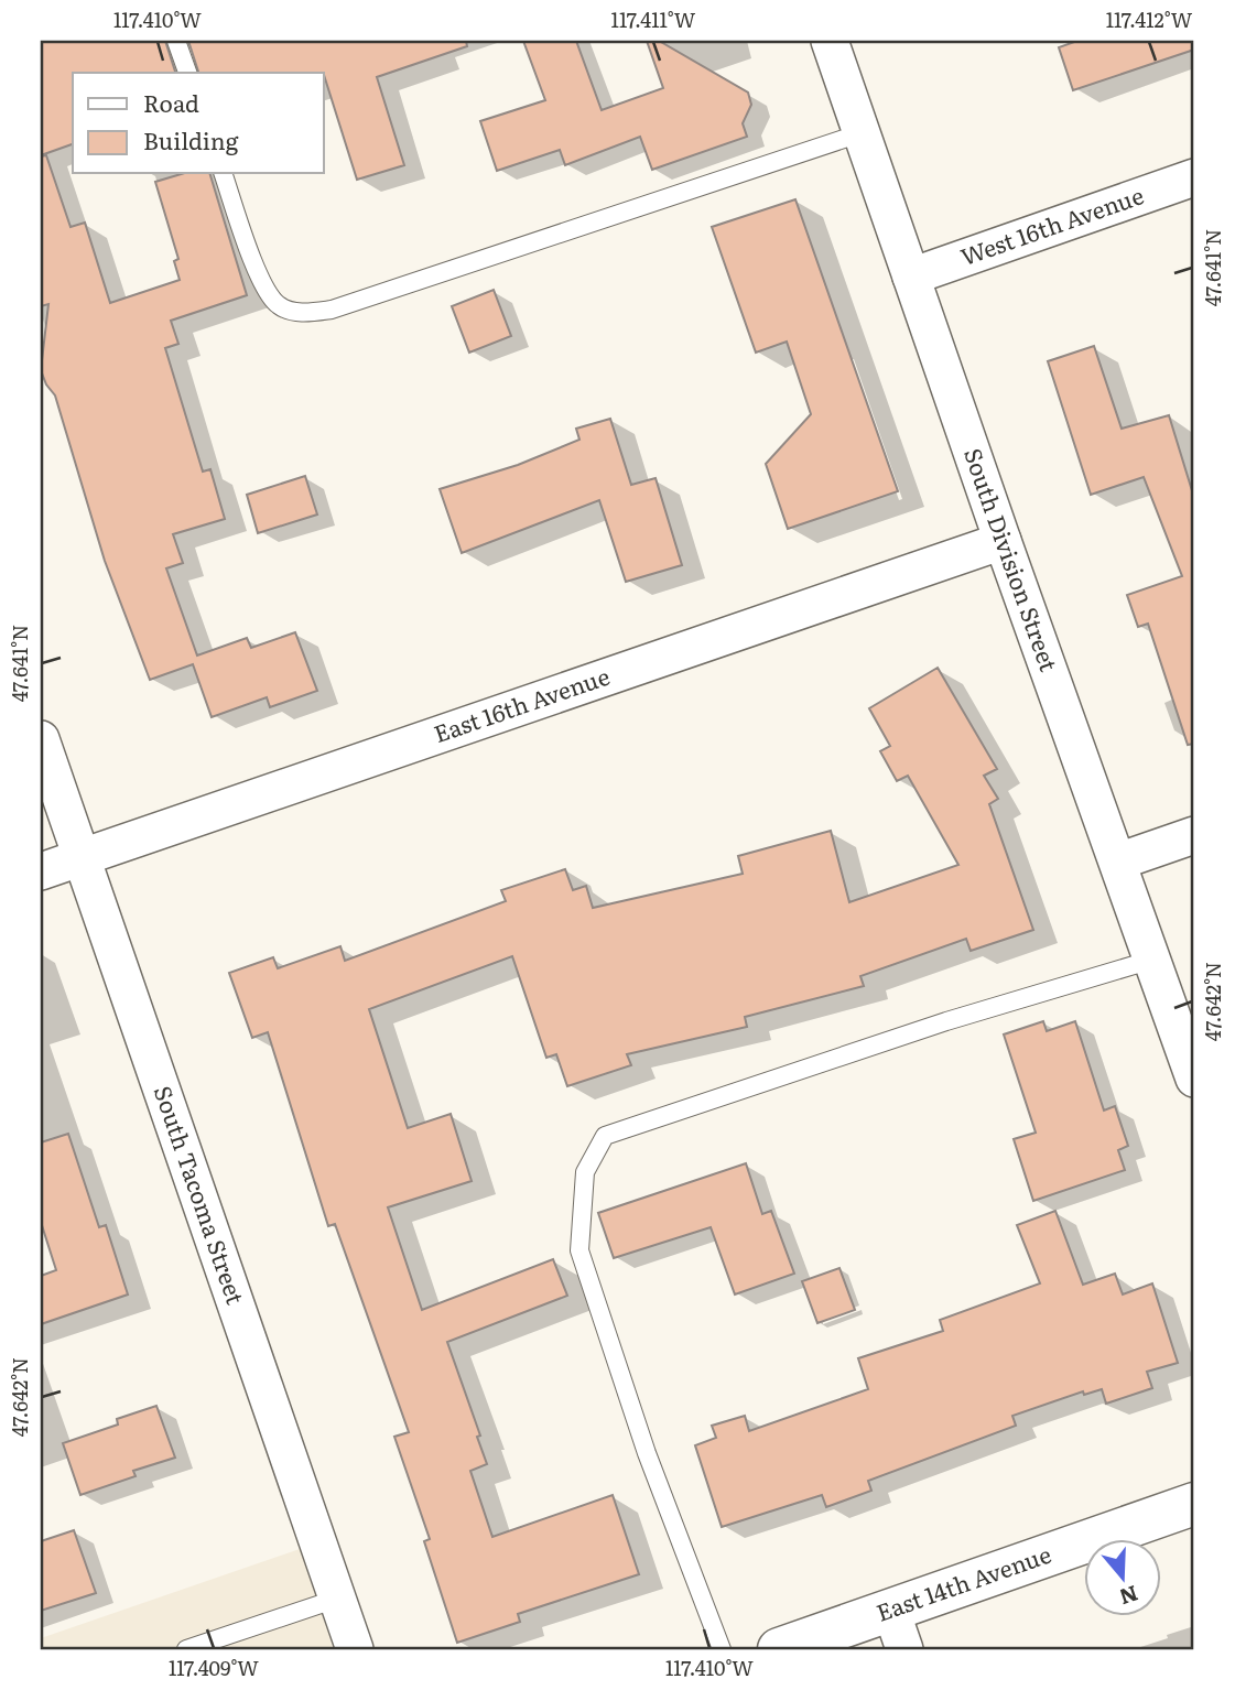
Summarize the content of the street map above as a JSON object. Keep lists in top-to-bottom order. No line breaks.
{"streets":{"street":["West 16th Avenue","South Division Street","East 16th Avenue","South Tacoma Street","East 14th Avenue"]},"crossings":[["West 16th Avenue","South Division Street"],["South Division Street","East 16th Avenue"],["East 16th Avenue","South Tacoma Street"]],"legend":["Road","Building"],"north":"bottom","coordinates":["117.410°W","117.411°W","117.412°W","47.641°N","47.642°N","117.409°W"]}
